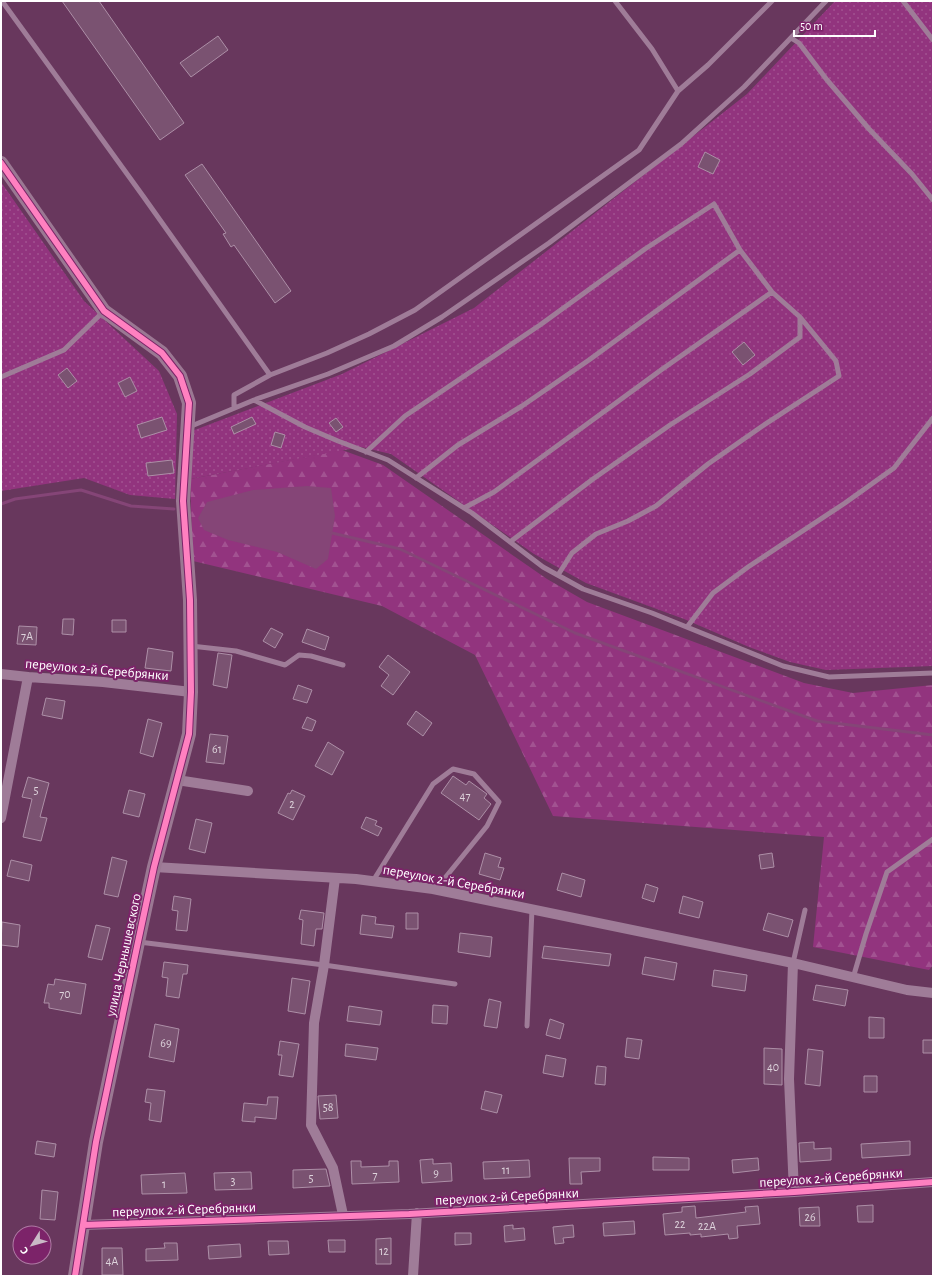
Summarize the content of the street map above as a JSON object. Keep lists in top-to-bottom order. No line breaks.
{"streets":{"street":["переулок 2-й Серебрянки","улица Чернышевского"]},"crossings":[["переулок 2-й Серебрянки","улица Чернышевского"]],"house_numbers":["7А","61","5","47","2","70","69","40","58","11","9","7","5","3","1","26","22","22А","12","4А"],"scale_bar":"50 m","north":"bottom left"}
